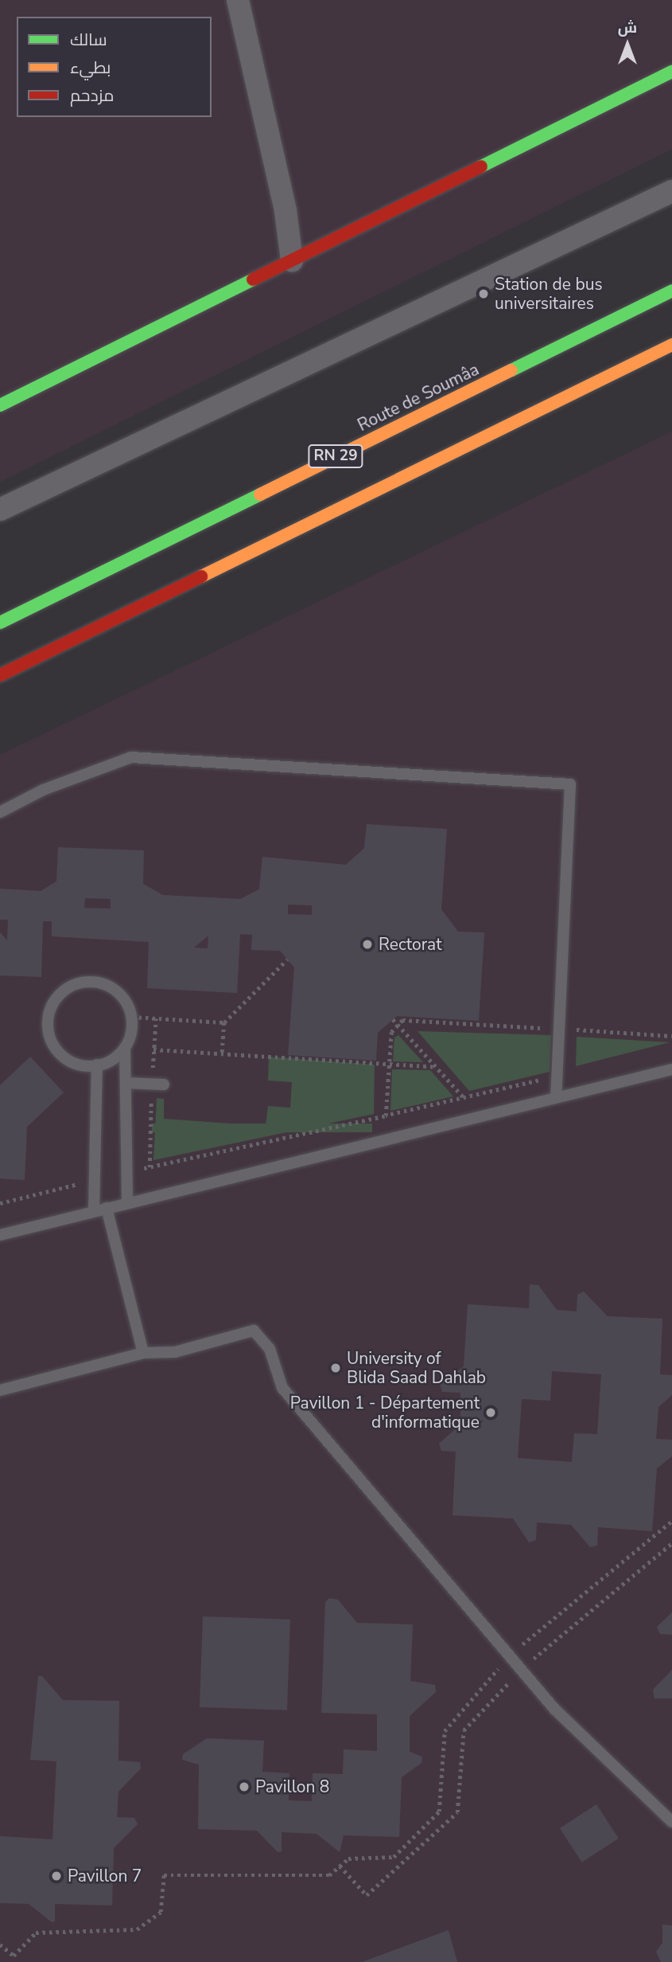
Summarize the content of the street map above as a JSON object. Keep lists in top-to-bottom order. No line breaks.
{"streets":{"main road":["Route de Soumâa","RN 29"]},"places":["Station de bus universitaires","Rectorat","University of Blida Saad Dahlab","Pavillon 1 - Département d'informatique","Pavillon 8","Pavillon 7"],"legend":["سالك","بطيء","مزدحم"],"north":"top"}
